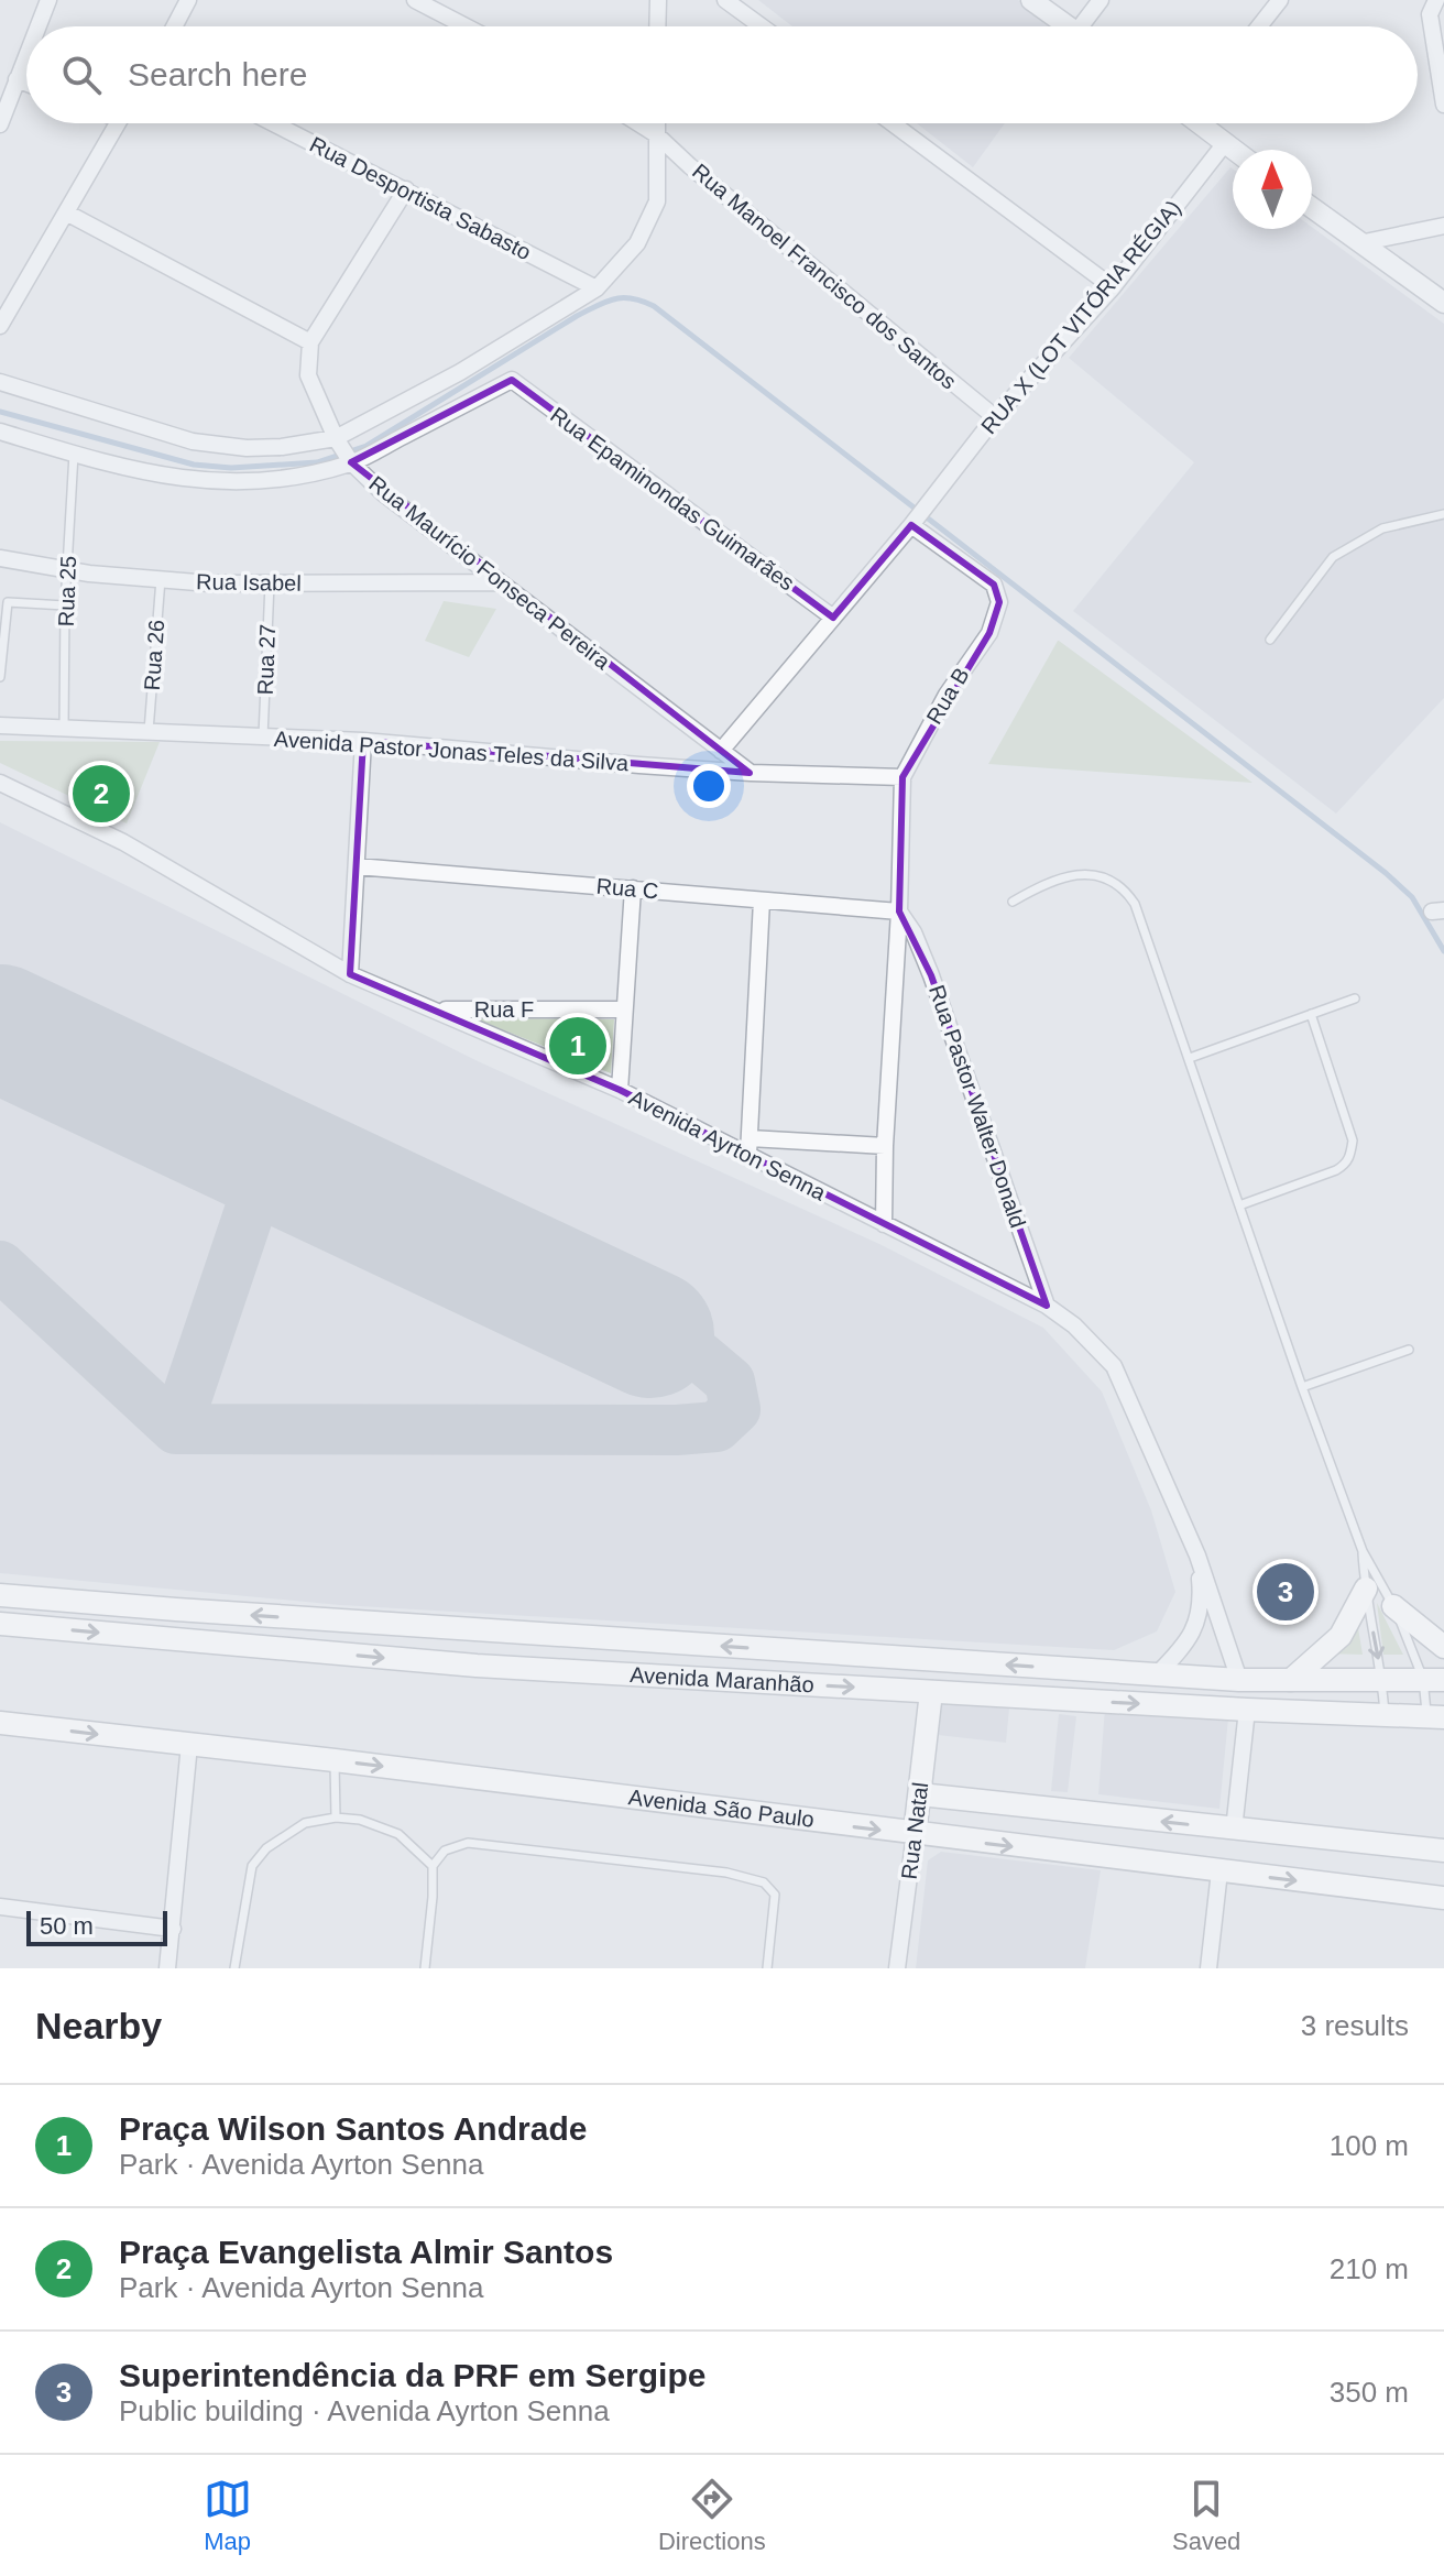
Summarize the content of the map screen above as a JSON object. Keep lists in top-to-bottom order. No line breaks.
{"streets":{"main road":["Avenida Maranhão","Avenida São Paulo","Rua Natal"],"street":["Rua Desportista Sabasto","Rua Manoel Francisco dos Santos","RUA X (LOT VITÓRIA RÉGIA)","Rua Epaminondas Guimarães","Rua Maurício Fonseca Pereira","Rua Isabel","Rua B","Avenida Pastor Jonas Teles da Silva","Rua C","Rua F","Rua Pastor Walter Donald","Avenida Ayrton Senna"],"lane":["Rua 25","Rua 26","Rua 27"]},"crossings":[["Rua Manoel Francisco dos Santos","RUA X (LOT VITÓRIA RÉGIA)"],["RUA X (LOT VITÓRIA RÉGIA)","Rua Epaminondas Guimarães"],["RUA X (LOT VITÓRIA RÉGIA)","Rua Maurício Fonseca Pereira"],["RUA X (LOT VITÓRIA RÉGIA)","Rua B"],["Rua Epaminondas Guimarães","Rua Maurício Fonseca Pereira"],["Rua Maurício Fonseca Pereira","Rua Isabel"],["Rua Maurício Fonseca Pereira","Avenida Pastor Jonas Teles da Silva"],["Rua Isabel","Rua 25"],["Rua Isabel","Rua 26"],["Rua Isabel","Rua 27"],["Rua 25","Avenida Pastor Jonas Teles da Silva"],["Rua 26","Avenida Pastor Jonas Teles da Silva"],["Rua 27","Avenida Pastor Jonas Teles da Silva"],["Rua B","Avenida Pastor Jonas Teles da Silva"],["Rua B","Rua C"],["Rua B","Rua Pastor Walter Donald"],["Rua B","Avenida Ayrton Senna"],["Rua C","Rua Pastor Walter Donald"],["Rua F","Avenida Ayrton Senna"],["Rua Pastor Walter Donald","Avenida Ayrton Senna"],["Avenida Ayrton Senna","Avenida Maranhão"],["Avenida Maranhão","Rua Natal"],["Avenida São Paulo","Rua Natal"]],"scale_bar":"50 m","north":"top","page":{"search":"Search here","pins":["2","1","3"],"scale":"50 m","heading":["Nearby","3 results"],"list":[{"mark":"1","name":"Praça Wilson Santos Andrade","note":"Park · Avenida Ayrton Senna","value":"100 m"},{"mark":"2","name":"Praça Evangelista Almir Santos","note":"Park · Avenida Ayrton Senna","value":"210 m"},{"mark":"3","name":"Superintendência da PRF em Sergipe","note":"Public building · Avenida Ayrton Senna","value":"350 m"}],"nav":["Map","Directions","Saved"]}}
